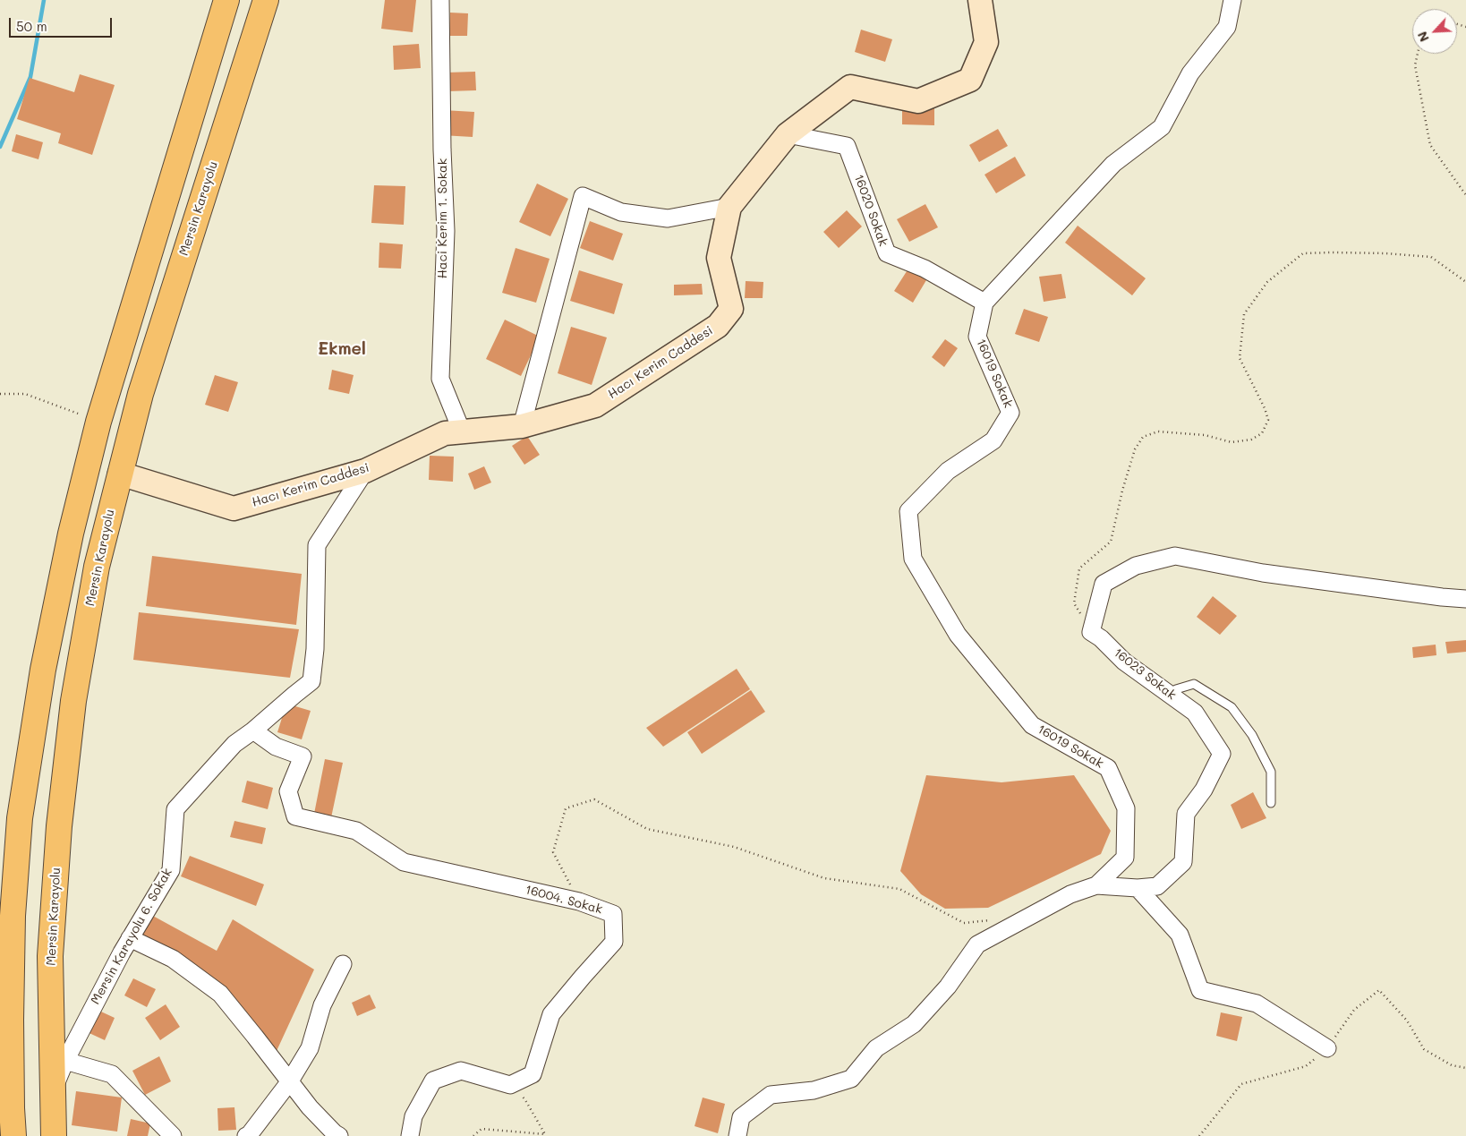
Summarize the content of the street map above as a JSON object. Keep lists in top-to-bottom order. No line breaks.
{"streets":{"highway":["Mersin Karayolu"],"street":["16020 Sokak","Haci Kerim 1. Sokak","Hacı Kerim Caddesi","16019 Sokak","16023 Sokak","16004. Sokak","Mersin Karayolu 6. Sokak"]},"crossings":[["Mersin Karayolu","Hacı Kerim Caddesi"],["Mersin Karayolu","Mersin Karayolu 6. Sokak"],["16020 Sokak","Hacı Kerim Caddesi"],["16020 Sokak","16019 Sokak"],["Haci Kerim 1. Sokak","Hacı Kerim Caddesi"],["Hacı Kerim Caddesi","Mersin Karayolu 6. Sokak"],["16019 Sokak","16023 Sokak"],["16004. Sokak","Mersin Karayolu 6. Sokak"]],"districts":["Ekmel"],"scale_bar":"50 m","north":"bottom left"}
